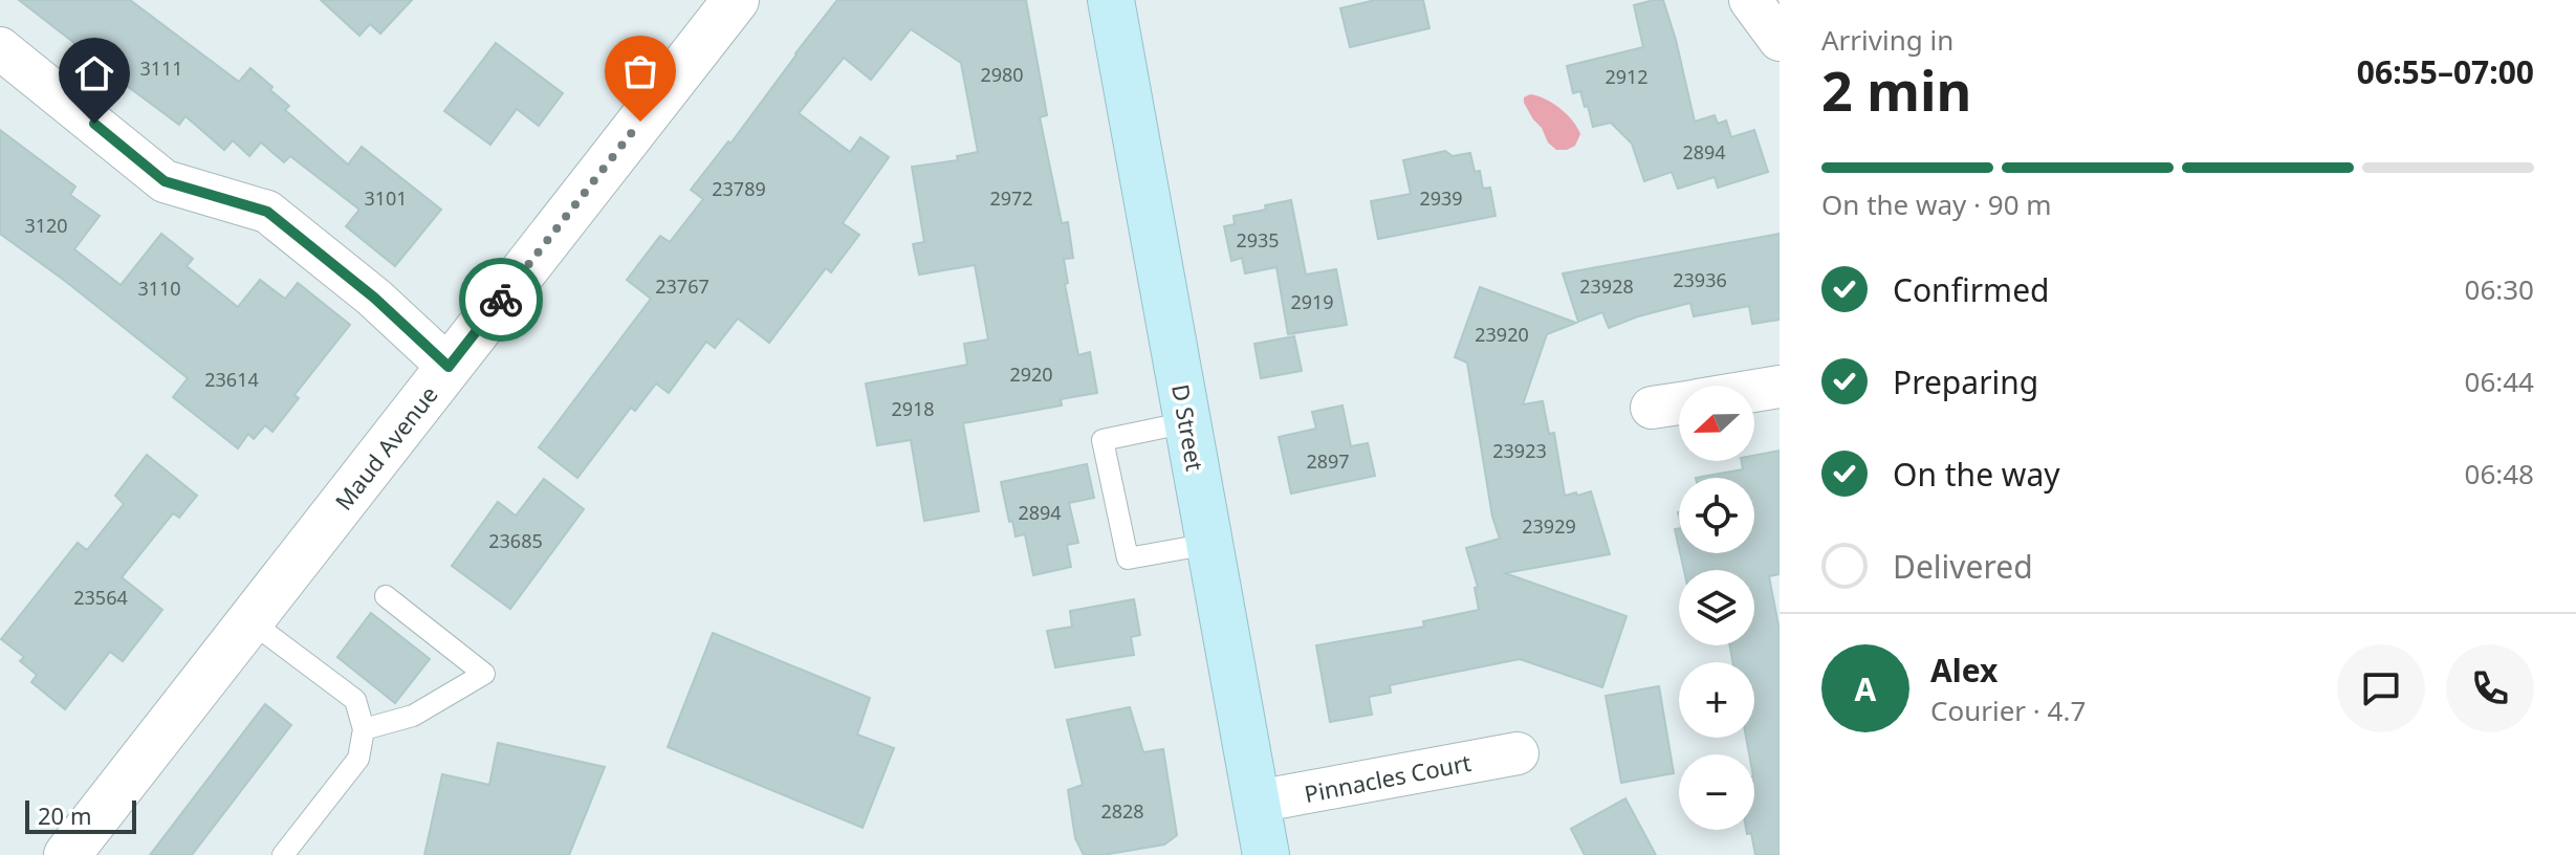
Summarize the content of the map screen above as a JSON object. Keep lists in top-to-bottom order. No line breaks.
{"streets":{"main road":["D Street"],"street":["Maud Avenue","Pinnacles Court"]},"crossings":[["D Street","Pinnacles Court"]],"house_numbers":["3111","2980","2912","2894","23789","3101","2972","2939","3120","2935","23936","23767","23928","3110","2919","23920","2920","23614","2918","23923","2897","2894","23929","23685","23564","2828"],"scale_bar":"20 m","north":"left","page":{"heading":["2 min","Arriving in","06:55–07:00"],"panel":["Alex","Courier · 4.7"],"bar":"On the way · 90 m","list":[["Confirmed","06:30"],["Preparing","06:44"],["On the way","06:48"],"Delivered"],"map_buttons":["+","−"],"round":"A","scale":"20 m"}}
